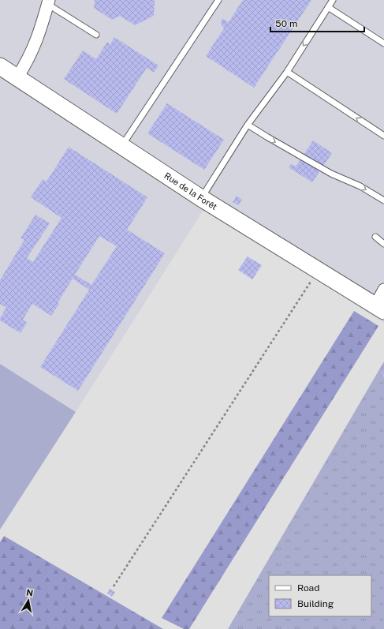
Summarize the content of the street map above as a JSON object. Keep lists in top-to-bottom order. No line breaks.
{"streets":{"street":["Rue de la Forêt"]},"legend":["Road","Building"],"scale_bar":"50 m","north":"top"}
